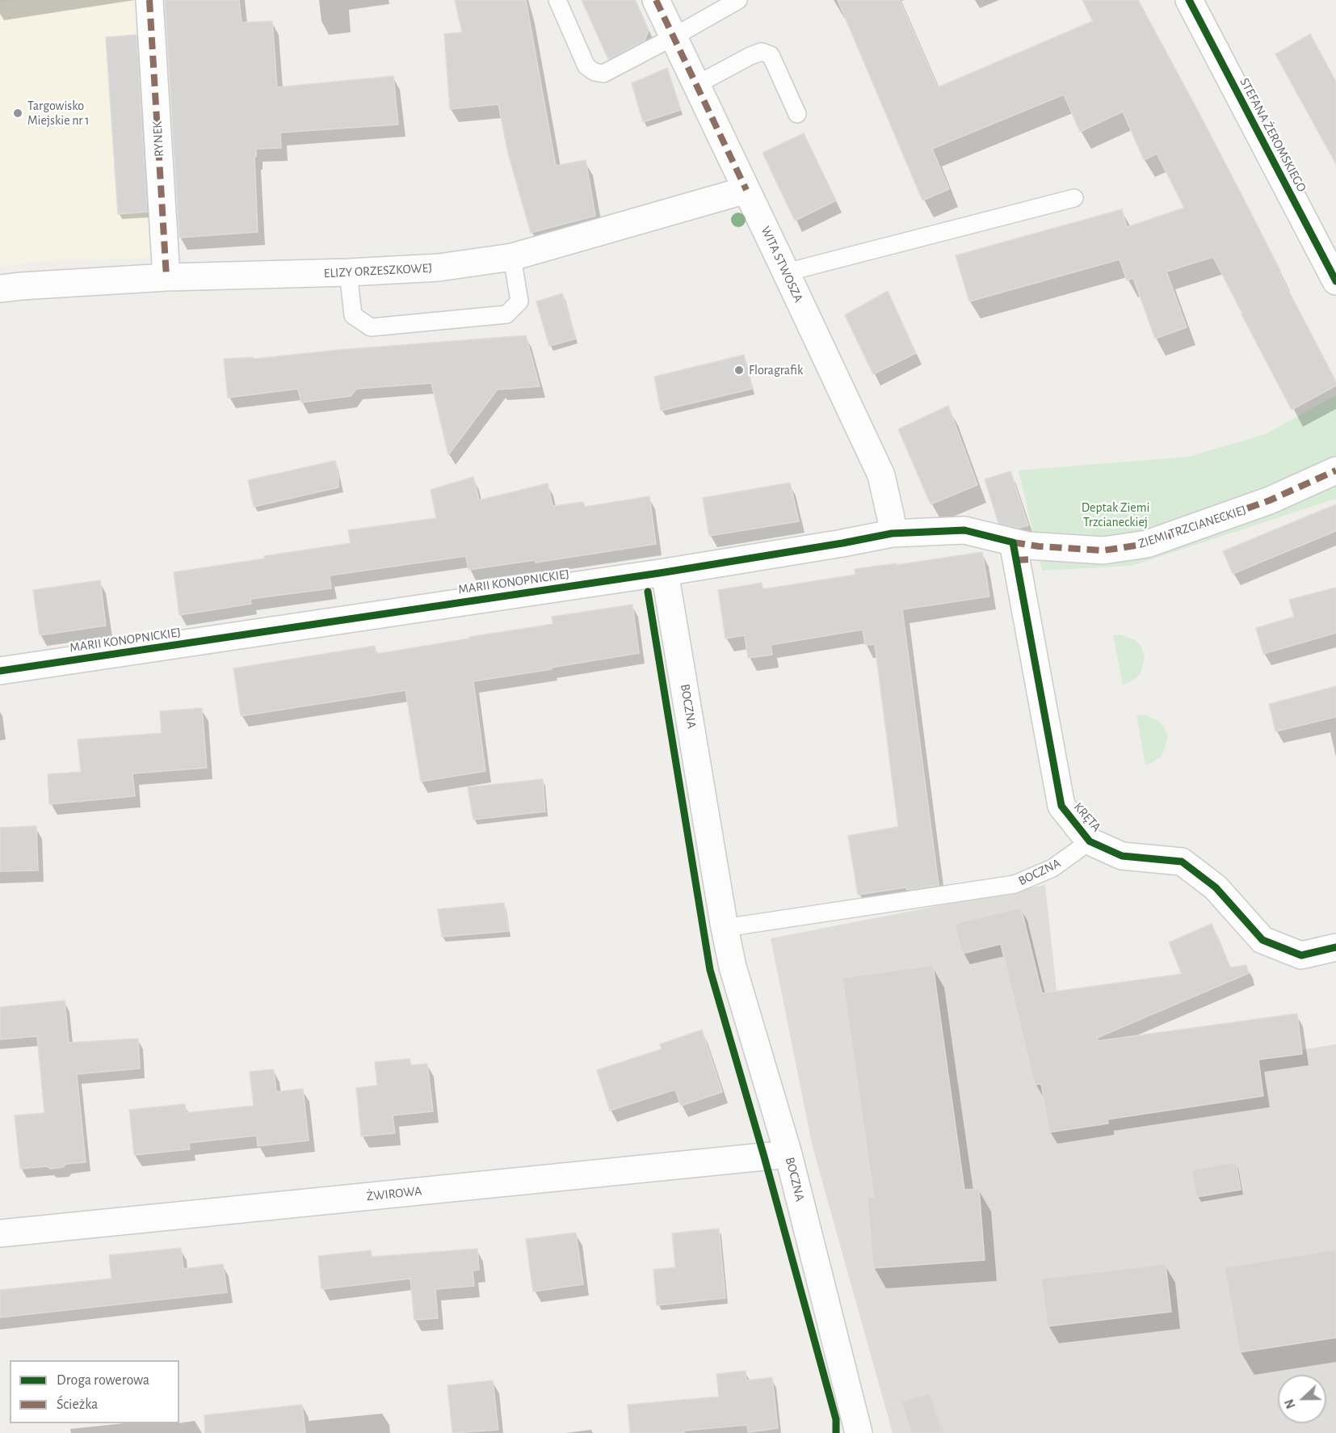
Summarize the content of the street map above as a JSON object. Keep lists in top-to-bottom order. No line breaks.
{"streets":{"street":["STEFANA ŻEROMSKIEGO","RYNEK","WITA STWOSZA","ELIZY ORZESZKOWEJ","ZIEMI TRZCIANECKIEJ","MARII KONOPNICKIEJ","BOCZNA","KRĘTA","ŻWIROWA"]},"crossings":[["RYNEK","ELIZY ORZESZKOWEJ"],["WITA STWOSZA","ELIZY ORZESZKOWEJ"],["WITA STWOSZA","MARII KONOPNICKIEJ"],["ZIEMI TRZCIANECKIEJ","MARII KONOPNICKIEJ"],["ZIEMI TRZCIANECKIEJ","KRĘTA"],["MARII KONOPNICKIEJ","BOCZNA"],["MARII KONOPNICKIEJ","KRĘTA"],["BOCZNA","KRĘTA"],["BOCZNA","ŻWIROWA"]],"parks":["Deptak Ziemi Trzcianeckiej"],"places":["Targowisko Miejskie nr 1","Floragrafik"],"legend":["Droga rowerowa","Ścieżka"],"north":"left"}
